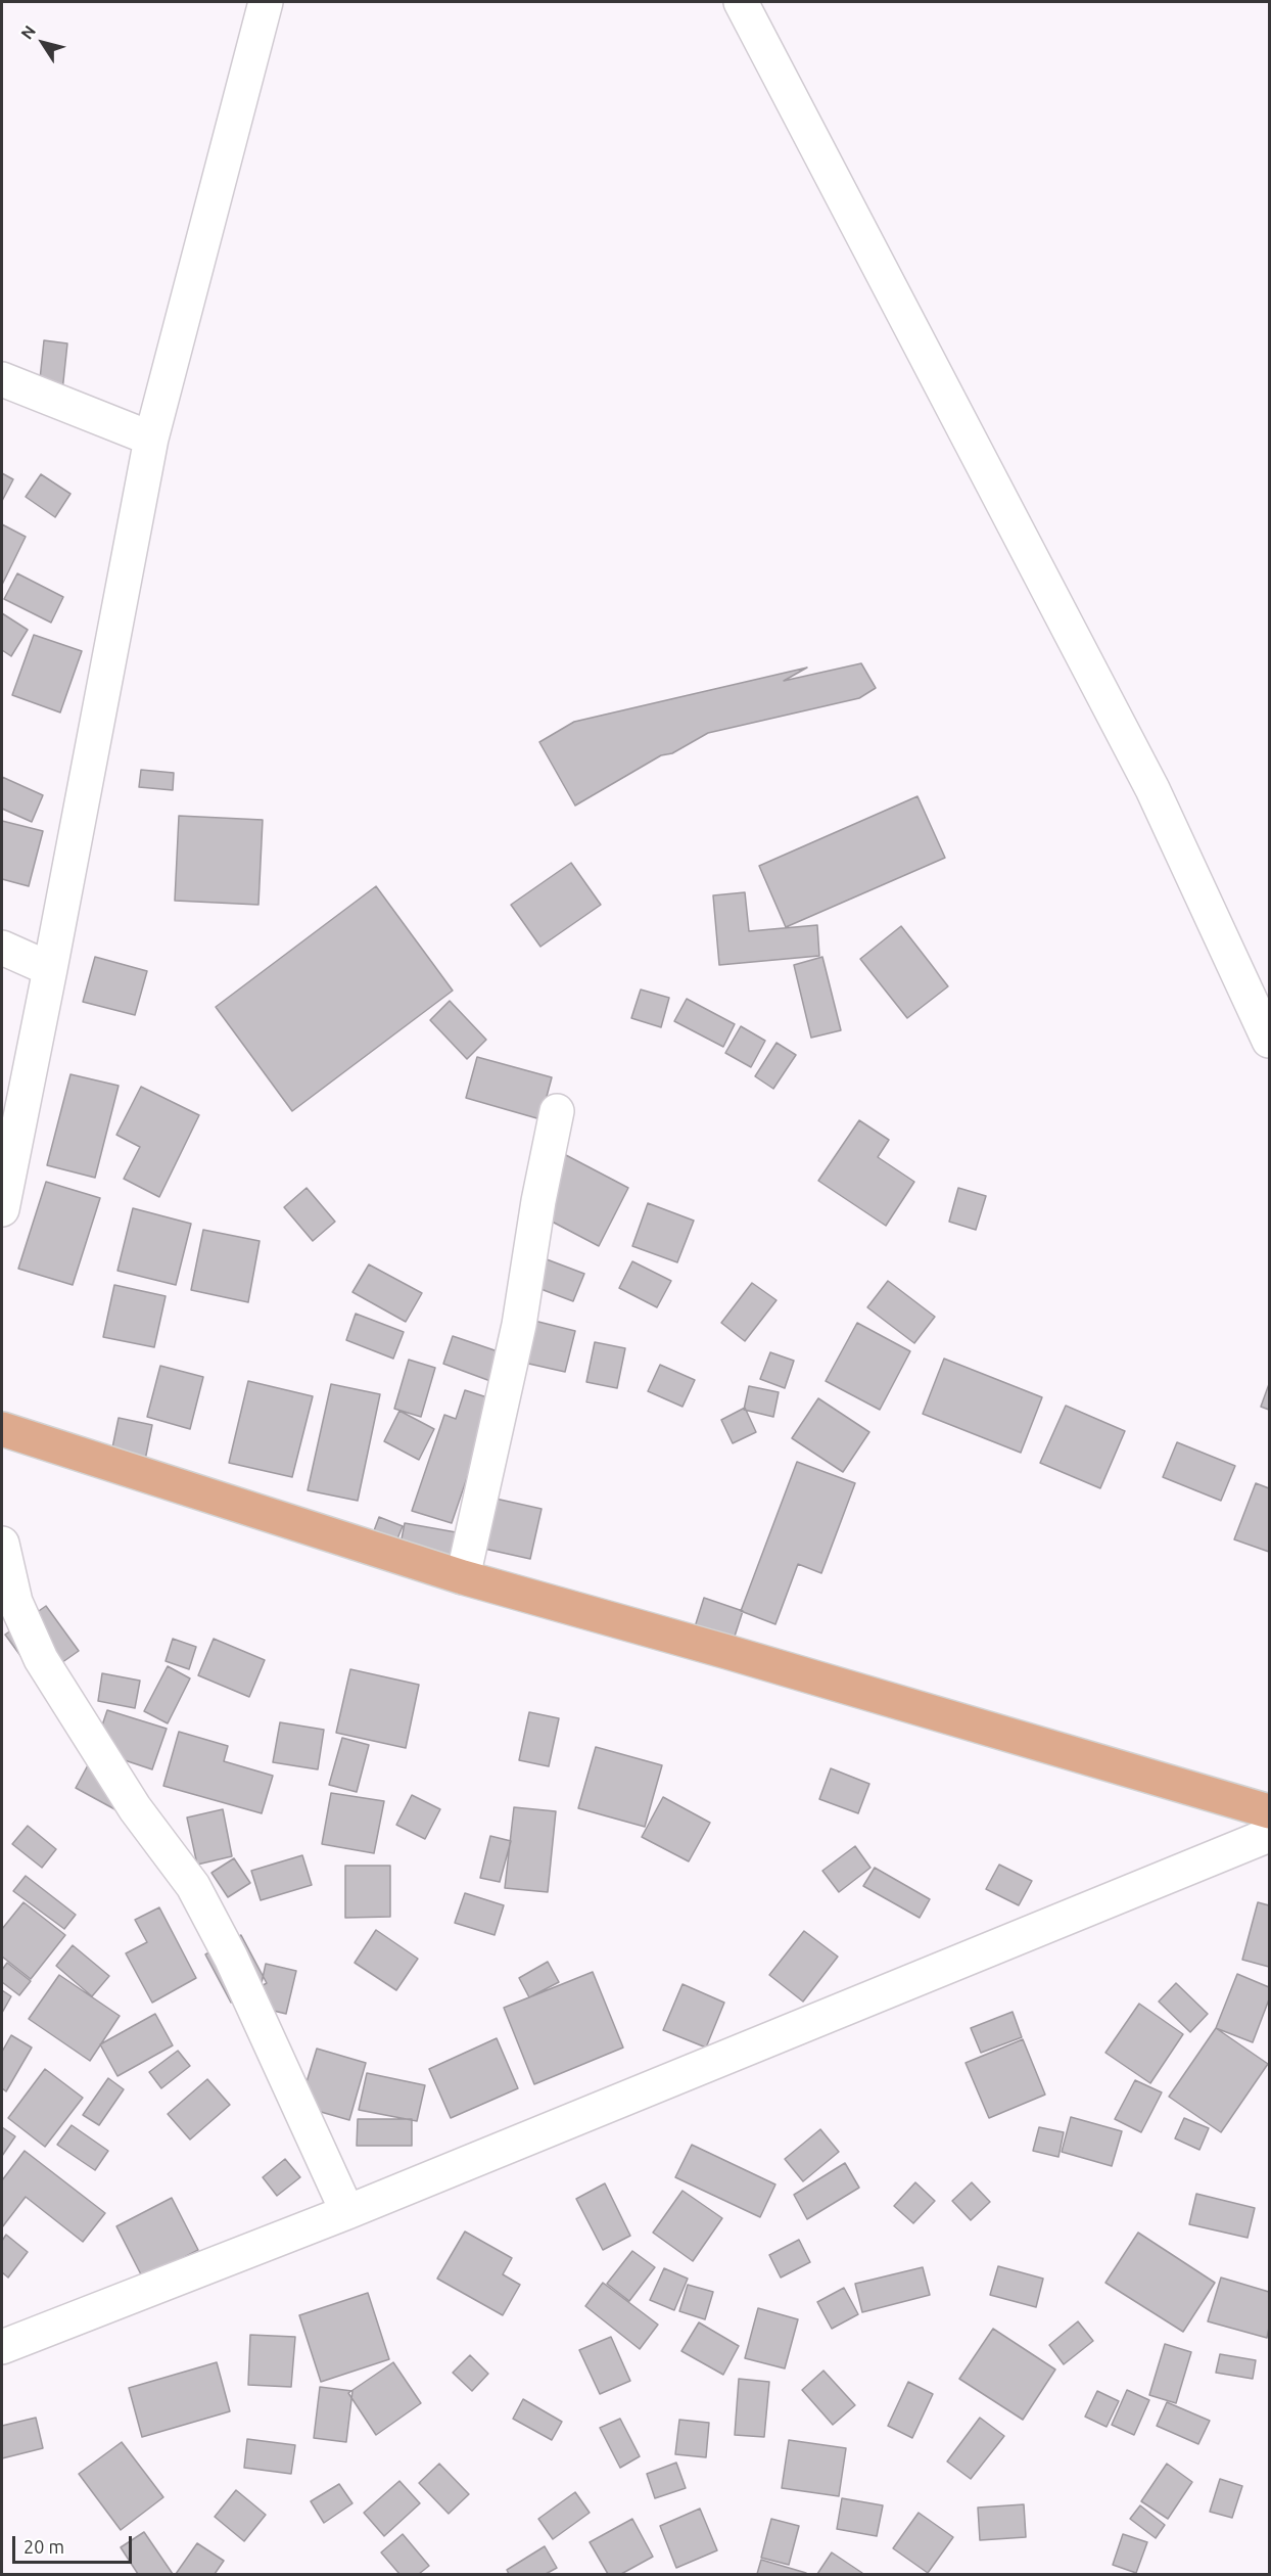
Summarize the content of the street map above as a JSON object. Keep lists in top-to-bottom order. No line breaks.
{"scale_bar":"20 m","north":"top left"}
